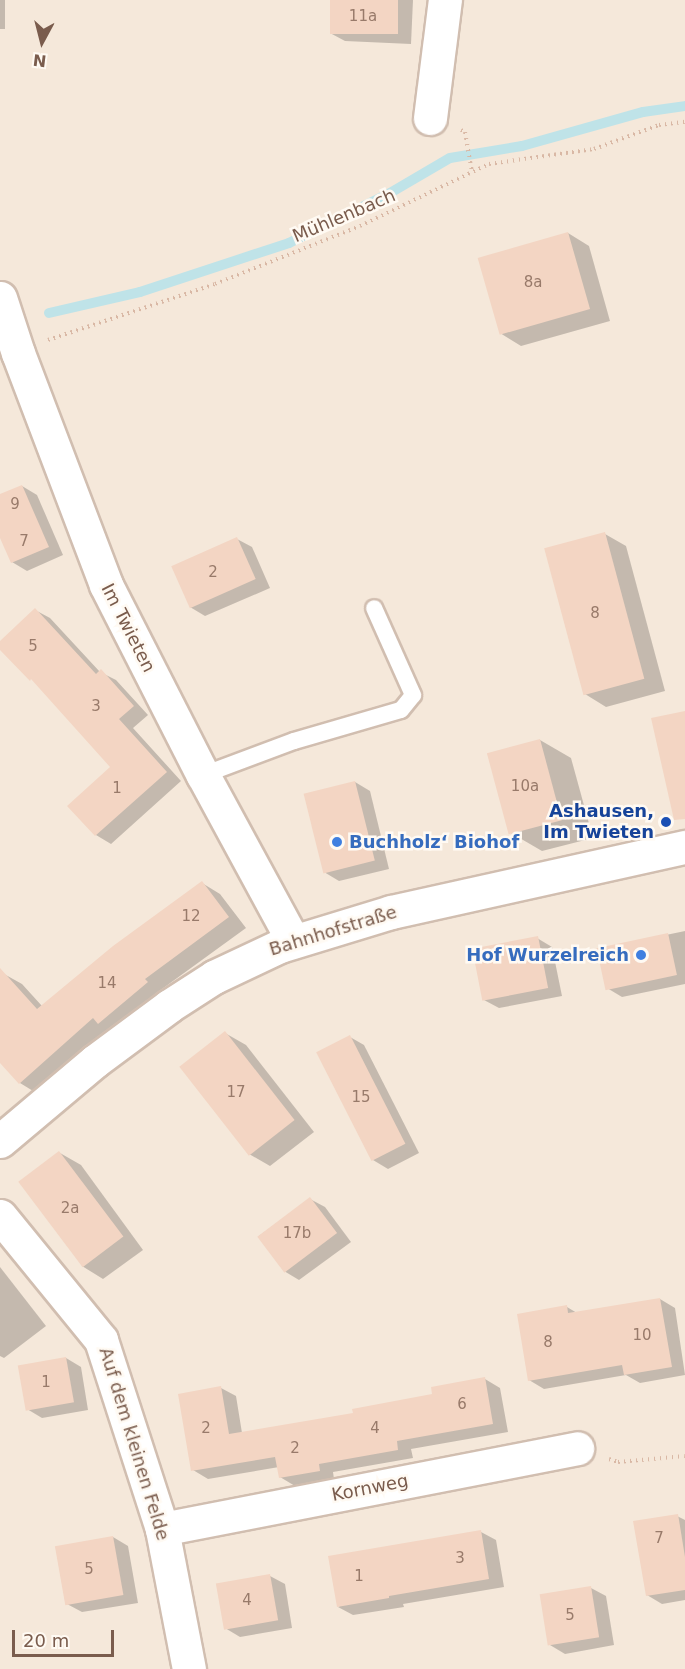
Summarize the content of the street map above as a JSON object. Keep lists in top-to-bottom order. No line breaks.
{"streets":{"street":["Im Twieten","Bahnhofstraße","Auf dem kleinen Felde","Kornweg"],"path":["Mühlenbach"]},"crossings":[["Mühlenbach","Im Twieten"],["Im Twieten","Bahnhofstraße"],["Auf dem kleinen Felde","Kornweg"]],"places":["Ashausen, Im Twieten","Buchholz‘ Biohof","Hof Wurzelreich"],"house_numbers":["11a","8a","9","7","2","8","5","3","10a","1","12","14","17","15","2a","17b","10","8","1","6","2","4","2","7","3","5","1","4","5"],"scale_bar":"20 m","north":"bottom"}
